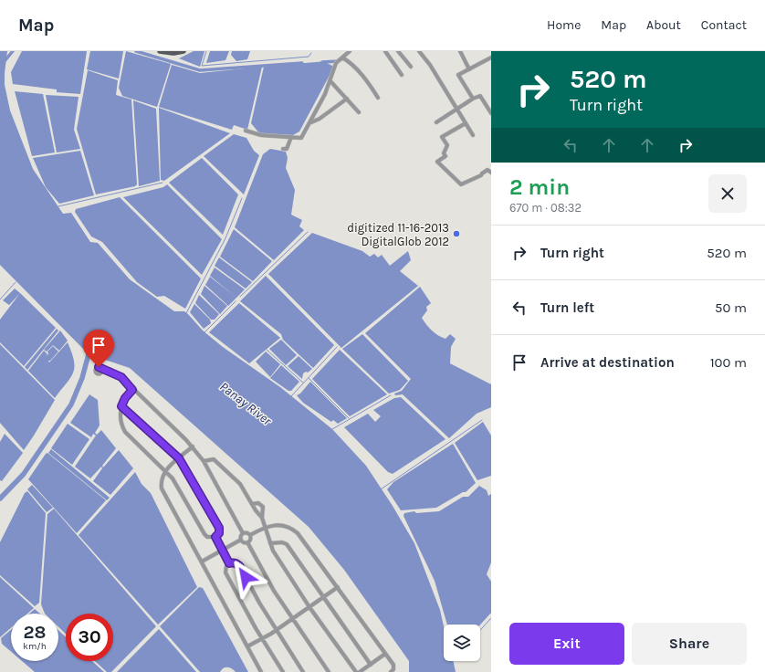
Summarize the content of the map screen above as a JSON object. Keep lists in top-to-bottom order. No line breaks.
{"water":["Panay River"],"places":["digitized 11-16-2013 DigitalGlob 2012"],"page":{"header":"Map","nav":["Home","Map","About","Contact"],"turn":["520 m","Turn right"],"heading":["2 min","670 m · 08:32"],"list":[{"name":"Turn right","value":"520 m"},{"name":"Turn left","value":"50 m"},{"name":"Arrive at destination","value":"100 m"}],"speed":"28 km/h","limit":"30","buttons":["Exit","Share"]}}
